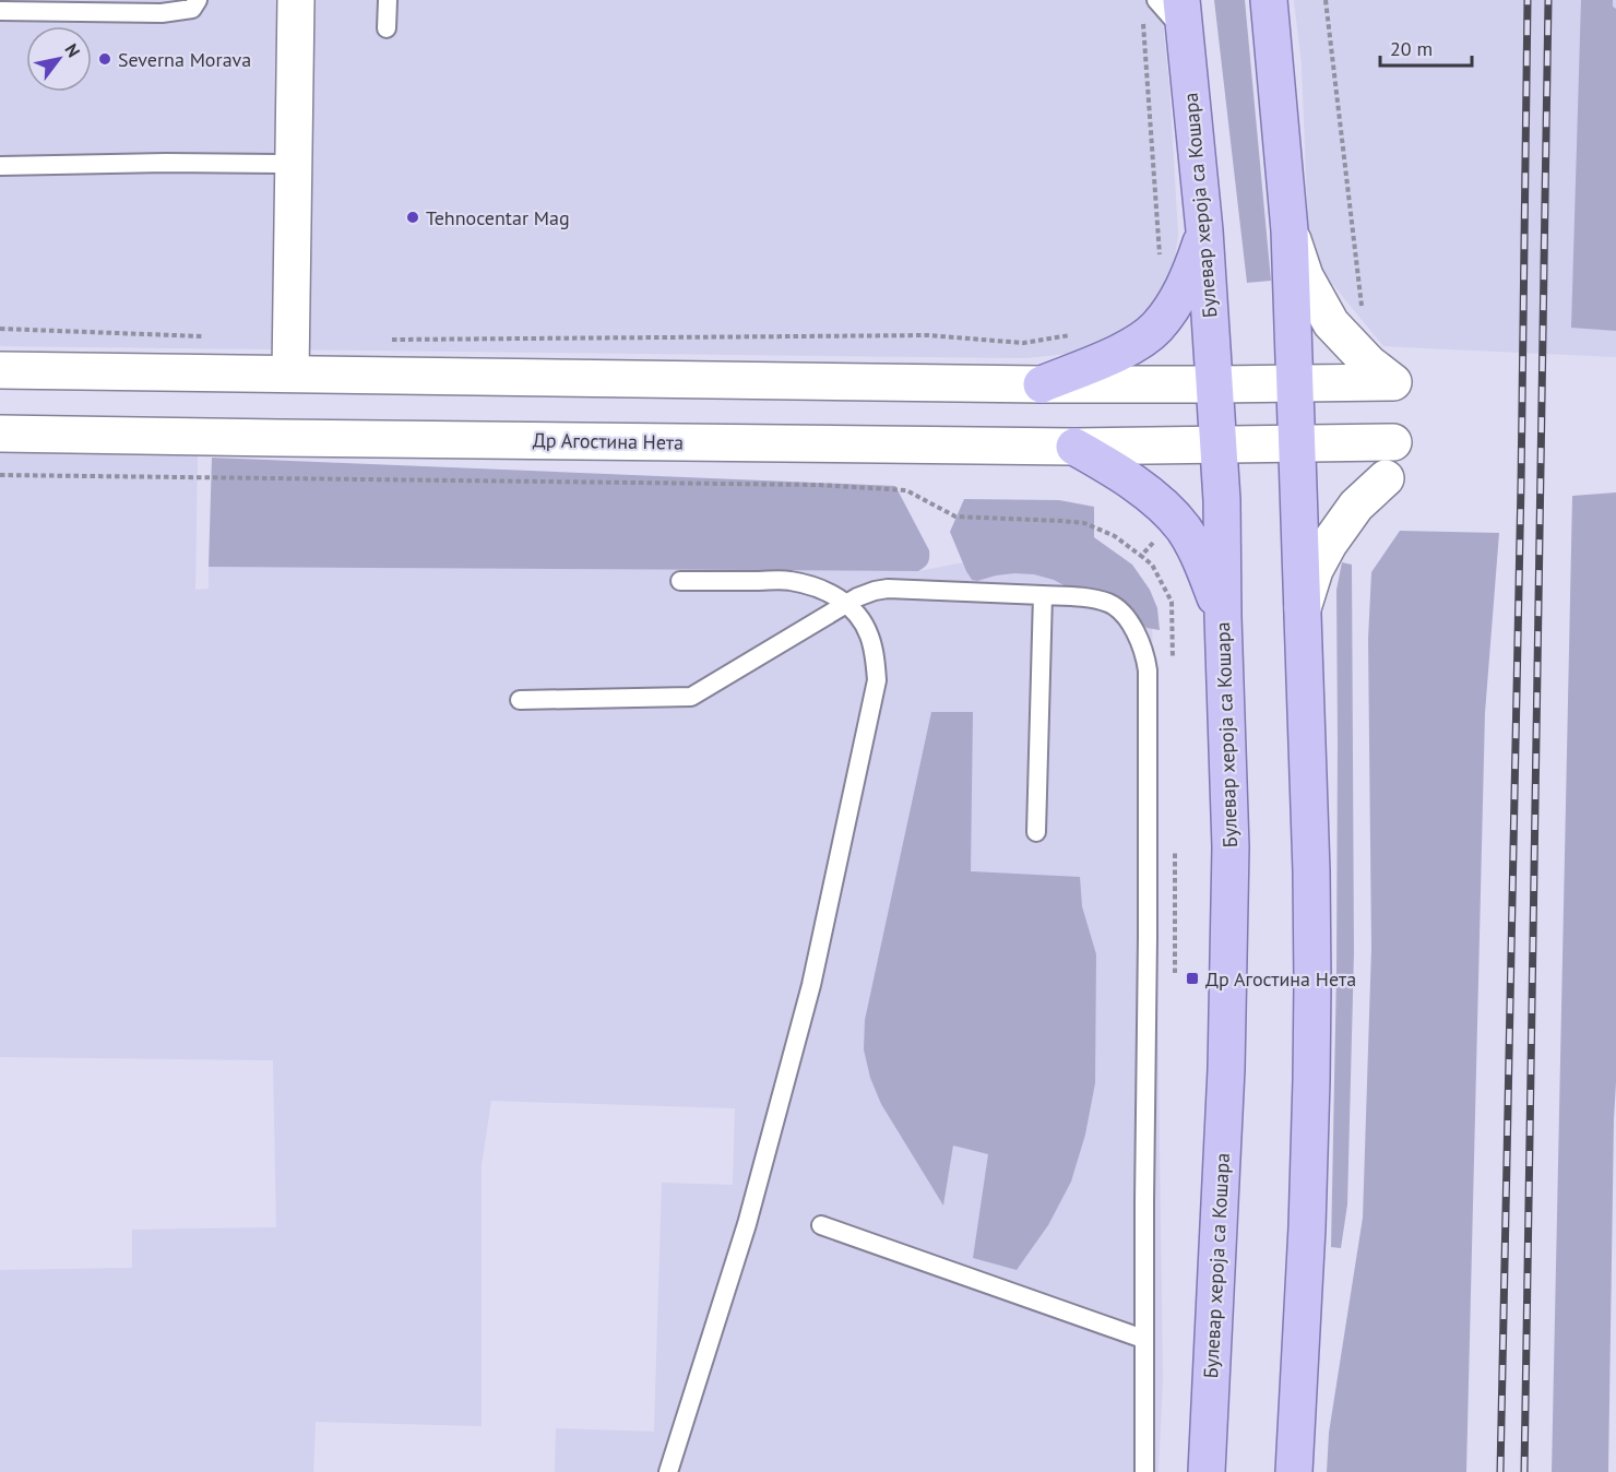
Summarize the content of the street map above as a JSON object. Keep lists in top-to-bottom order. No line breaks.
{"streets":{"main road":["Булевар хероја са Кошара"],"street":["Др Агостина Нета"]},"crossings":[["Булевар хероја са Кошара","Др Агостина Нета"]],"places":{"other":["Severna Morava","Tehnocentar Mag"],"transit":["Др Агостина Нета"]},"scale_bar":"20 m","north":"top right"}
